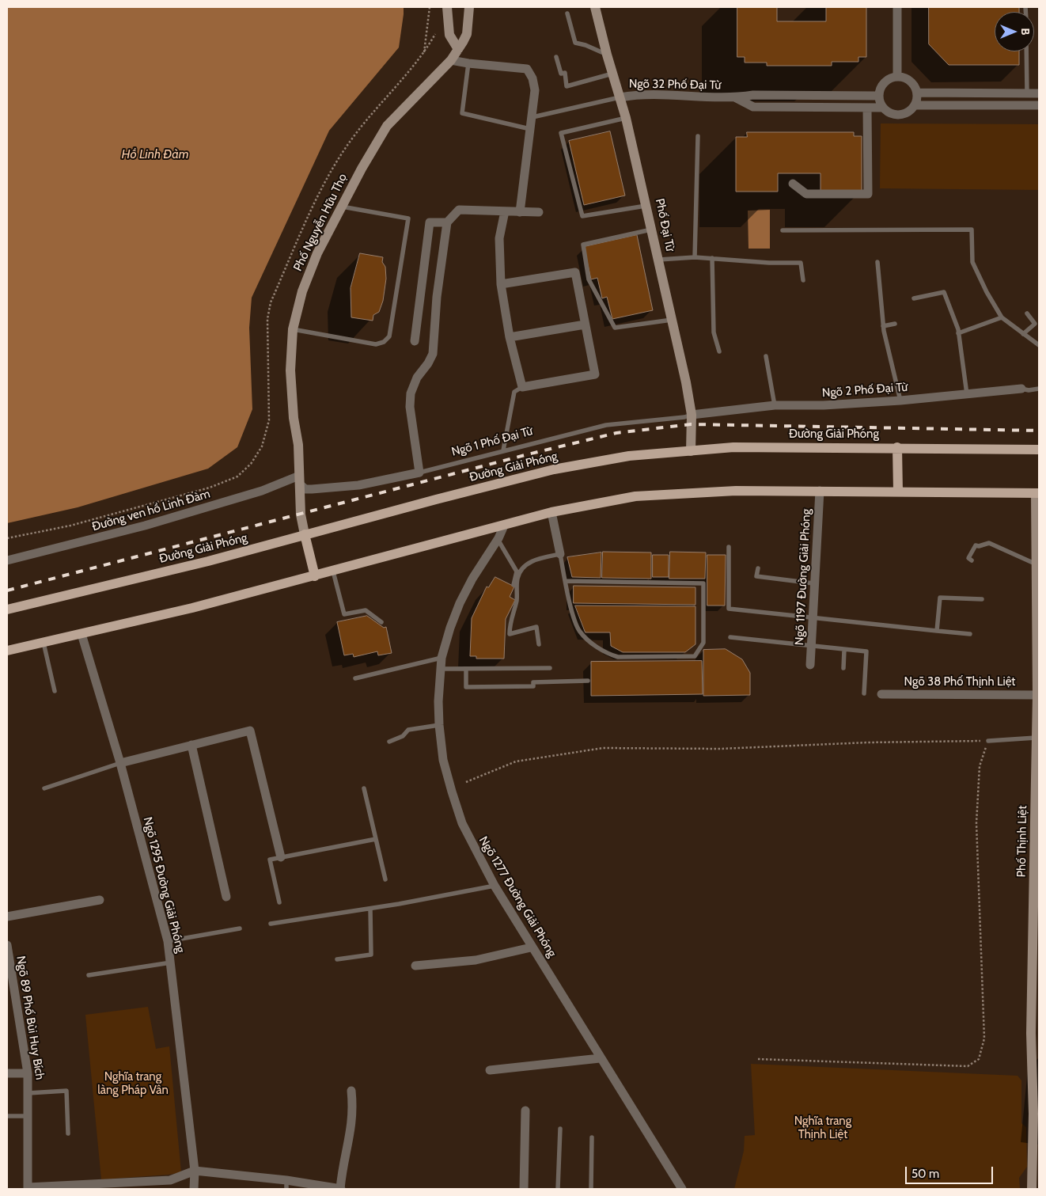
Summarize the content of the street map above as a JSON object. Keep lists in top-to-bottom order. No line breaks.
{"streets":{"main road":["Đường Giải Phóng"],"street":["Ngõ 32 Phố Đại Từ","Phố Nguyễn Hữu Thọ","Phố Đại Từ","Ngõ 2 Phố Đại Từ","Ngõ 1 Phố Đại Từ","Đường ven hồ Linh Đàm","Ngõ 1197 Đường Giải Phóng","Ngõ 38 Phố Thįnh Liệt","Phố Thịnh Liệt","Ngõ 1295 Đường Giải Phóng","Ngõ 1277 Đường Giải Phóng","Ngõ 89 Phố Bùi Huy Bích"]},"crossings":[["Ngõ 32 Phố Đại Từ","Phố Đại Từ"],["Phố Nguyễn Hữu Thọ","Đường Giải Phóng"],["Phố Nguyễn Hữu Thọ","Ngõ 1 Phố Đại Từ"],["Phố Nguyễn Hữu Thọ","Đường ven hồ Linh Đàm"],["Phố Đại Từ","Ngõ 2 Phố Đại Từ"],["Phố Đại Từ","Đường Giải Phóng"],["Phố Đại Từ","Ngõ 1 Phố Đại Từ"],["Ngõ 2 Phố Đại Từ","Ngõ 1 Phố Đại Từ"],["Ngõ 1 Phố Đại Từ","Đường ven hồ Linh Đàm"],["Ngõ 38 Phố Thįnh Liệt","Phố Thịnh Liệt"]],"water":["Hồ Linh Đàm"],"parks":["Nghĩa trang làng Pháp Vân","Nghĩa trang Thịnh Liệt"],"scale_bar":"50 m","north":"right"}
